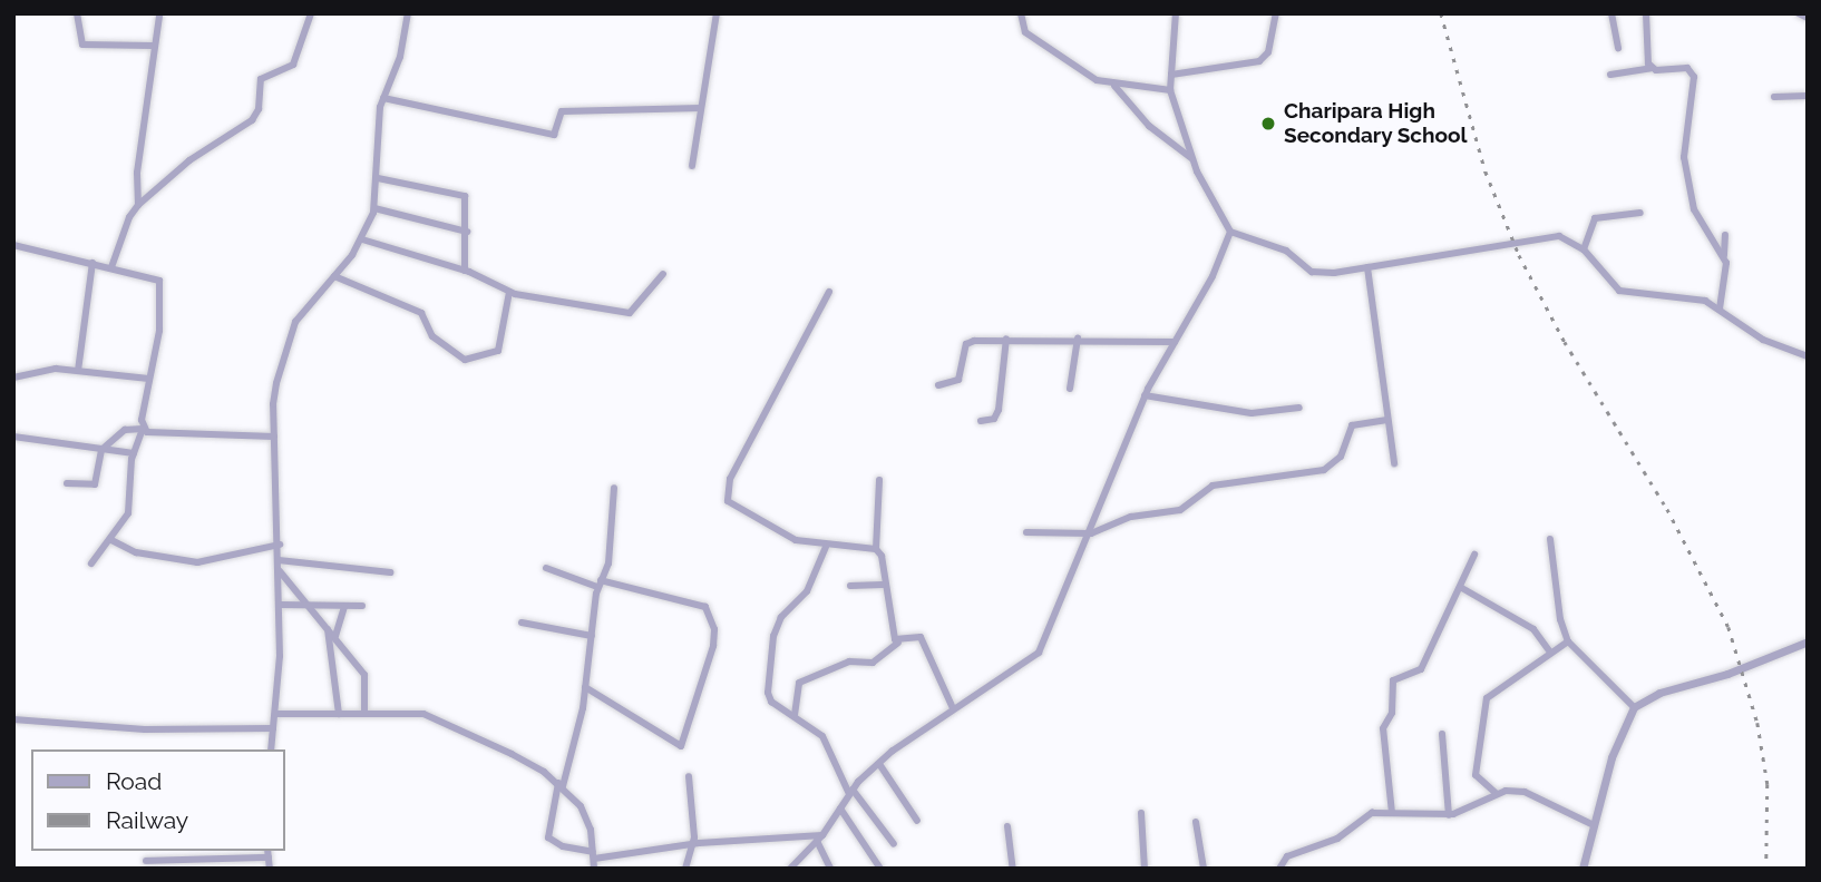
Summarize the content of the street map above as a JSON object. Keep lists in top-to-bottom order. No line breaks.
{"places":["Charipara High Secondary School"],"legend":["Road","Railway"]}
